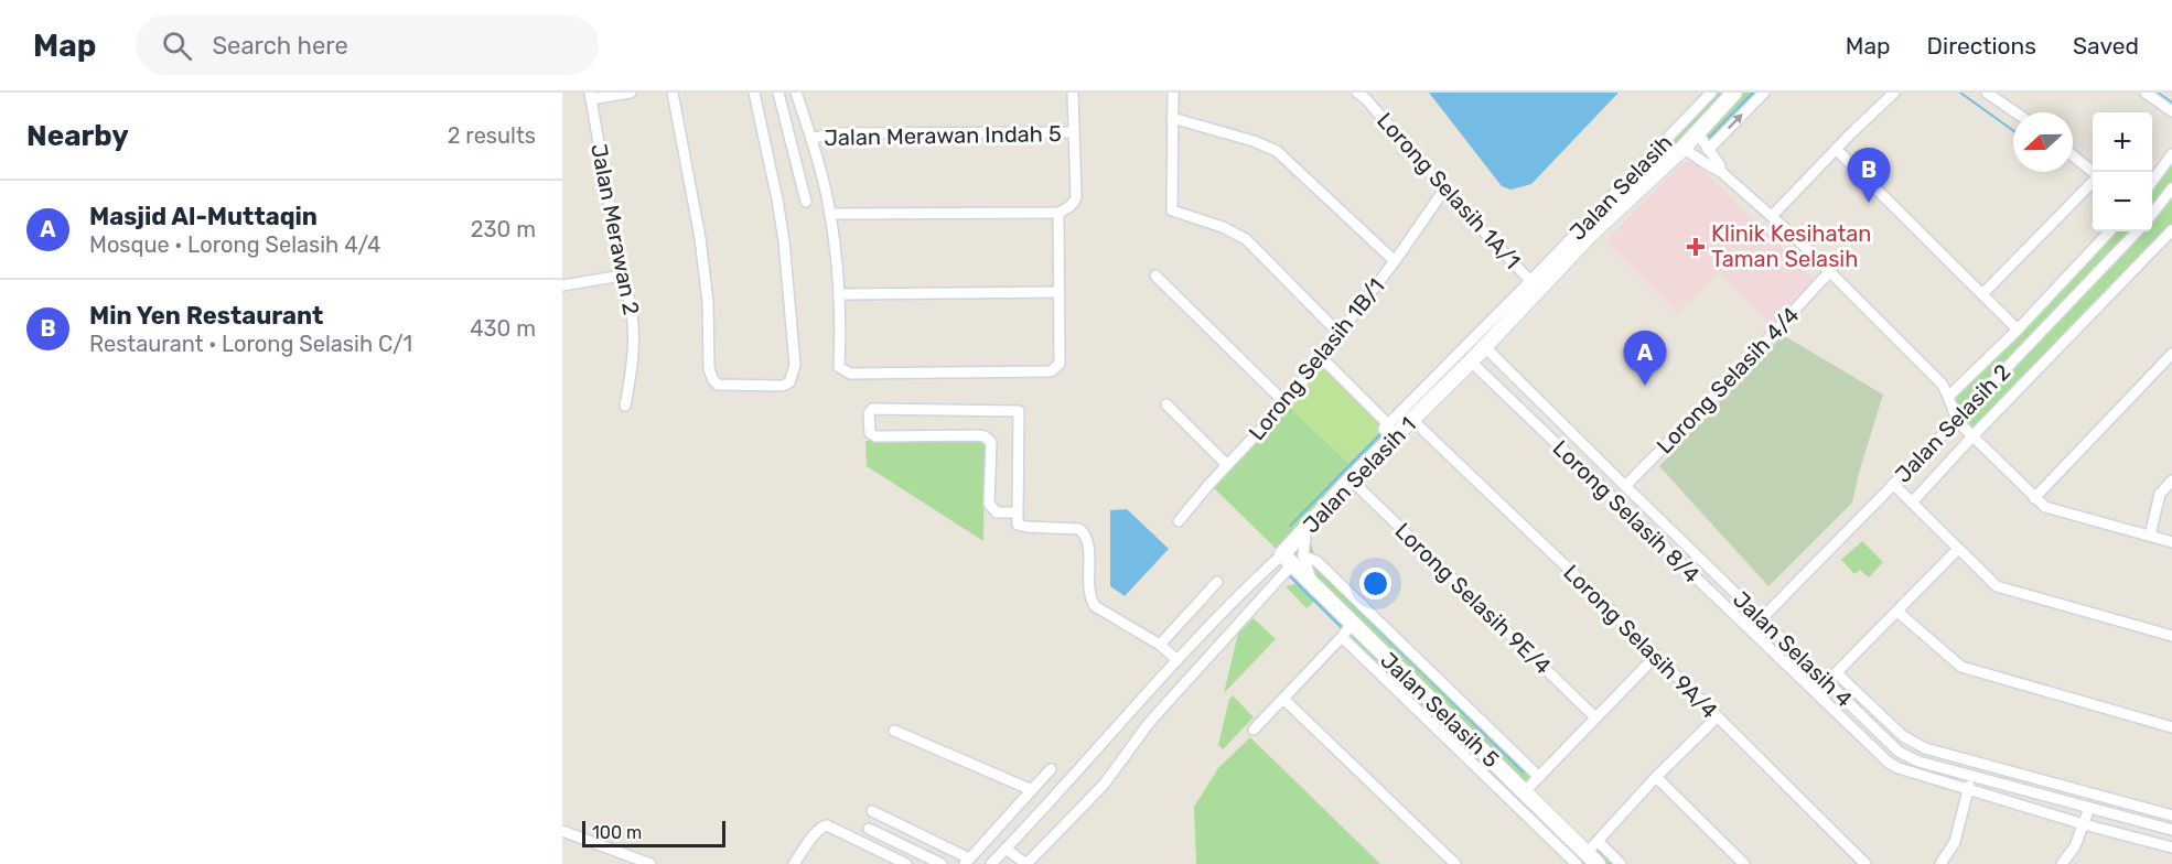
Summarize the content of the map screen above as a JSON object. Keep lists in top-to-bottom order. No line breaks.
{"streets":{"street":["Jalan Merawan Indah 5","Jalan Selasih","Lorong Selasih 1A/1","Jalan Merawan 2","Lorong Selasih 1B/1","Lorong Selasih 4/4","Jalan Selasih 2","Jalan Selasih 1","Lorong Selasih 8/4","Lorong Selasih 9E/4","Lorong Selasih 9A/4","Jalan Selasih 4","Jalan Selasih 5"]},"crossings":[["Jalan Selasih","Lorong Selasih 1A/1"],["Jalan Selasih","Jalan Selasih 1"],["Lorong Selasih 1A/1","Lorong Selasih 1B/1"],["Lorong Selasih 1A/1","Jalan Selasih 1"],["Lorong Selasih 4/4","Jalan Selasih 4"],["Jalan Selasih 2","Jalan Selasih 4"],["Jalan Selasih 1","Lorong Selasih 8/4"],["Jalan Selasih 1","Lorong Selasih 9E/4"],["Jalan Selasih 1","Lorong Selasih 9A/4"],["Jalan Selasih 1","Jalan Selasih 4"],["Jalan Selasih 1","Jalan Selasih 5"]],"places":{"health":["Klinik Kesihatan Taman Selasih"]},"scale_bar":"100 m","north":"left","page":{"header":"Map","search":"Search here","nav":["Map","Directions","Saved"],"heading":["Nearby","2 results"],"map_buttons":["+","−"],"pins":["B","A"],"list":[{"mark":"A","name":"Masjid Al-Muttaqin","note":"Mosque · Lorong Selasih 4/4","value":"230 m"},{"mark":"B","name":"Min Yen Restaurant","note":"Restaurant · Lorong Selasih C/1","value":"430 m"}],"scale":"100 m"}}
